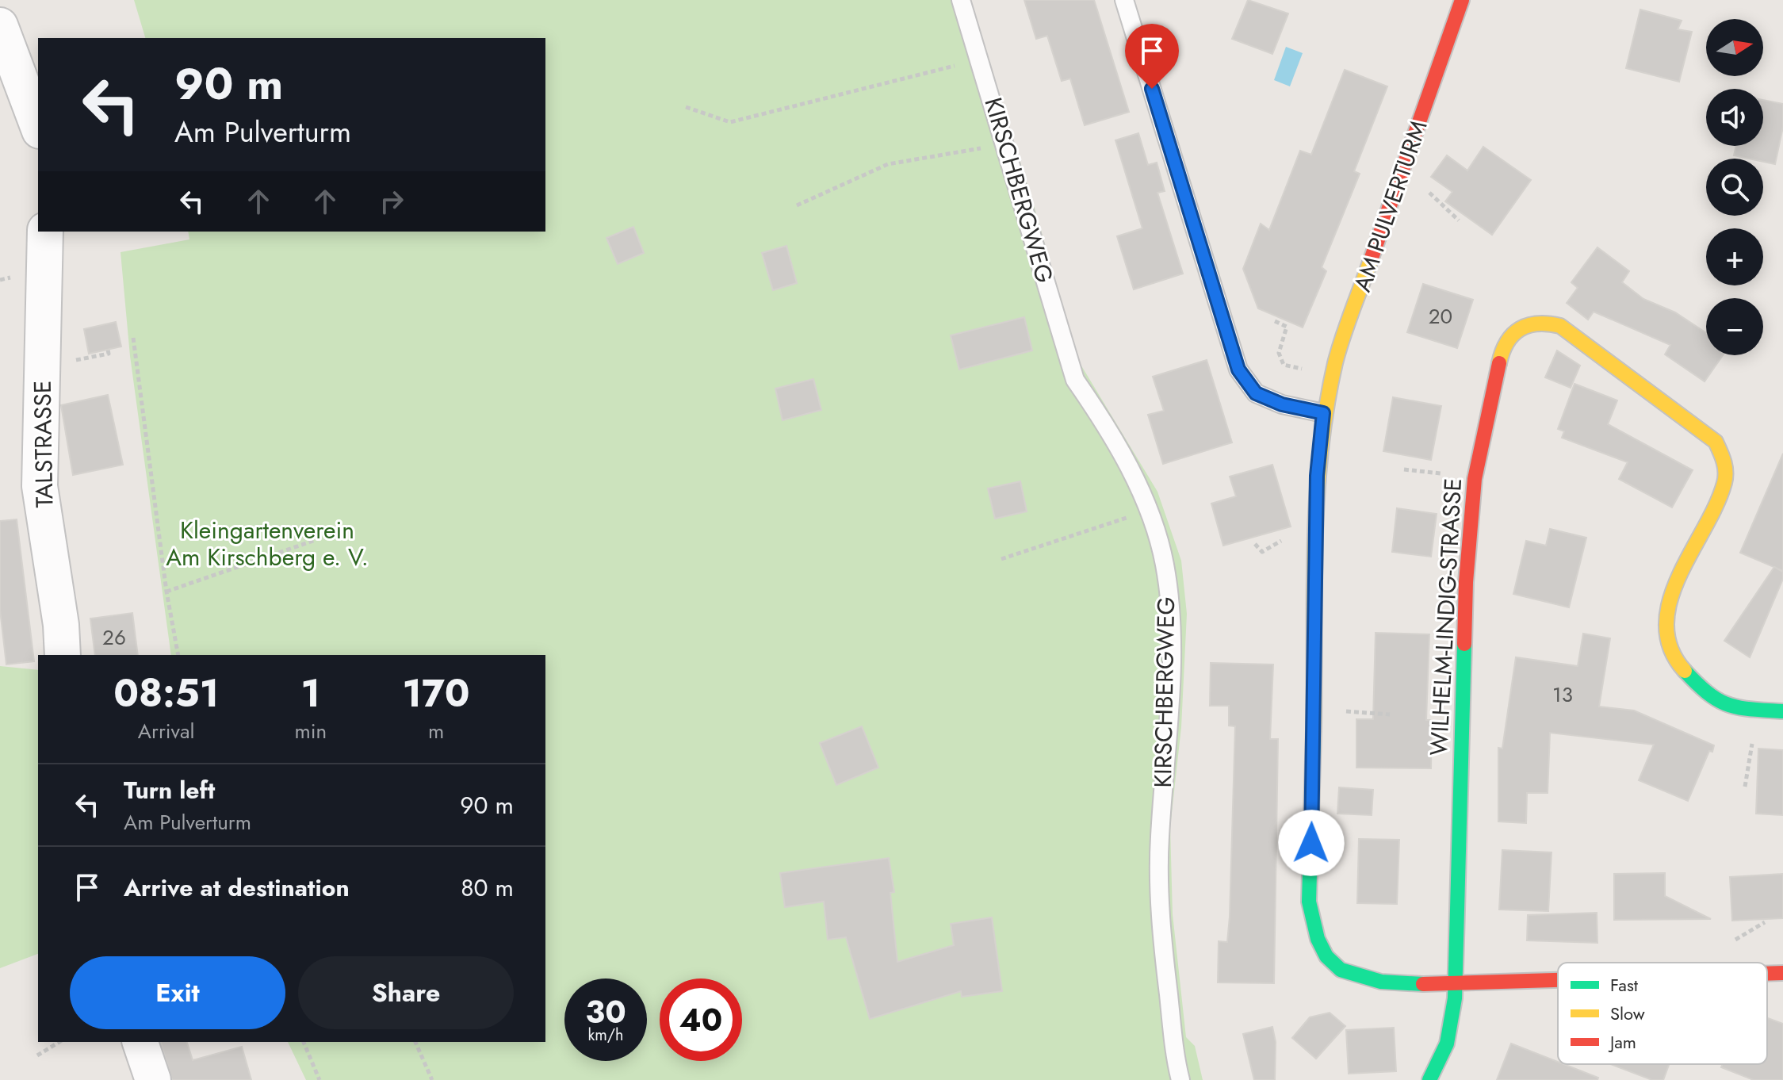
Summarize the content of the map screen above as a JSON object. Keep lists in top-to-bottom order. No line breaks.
{"streets":{"street":["AM PULVERTURM","TALSTRASSE","WILHELM-LINDIG-STRASSE"],"lane":["KIRSCHBERGWEG"]},"crossings":[["AM PULVERTURM","WILHELM-LINDIG-STRASSE"]],"parks":["Kleingartenverein Am Kirschberg e. V."],"house_numbers":["20","26","13"],"legend":["Fast","Slow","Jam"],"north":"right","page":{"map_buttons":["+","−"],"turn":["90 m","Am Pulverturm"],"eta":["08:51","Arrival","1","min","170","m"],"list":[{"name":"Turn left","note":"Am Pulverturm","value":"90 m"},{"name":"Arrive at destination","value":"80 m"}],"buttons":["Exit","Share"],"speed":"30 km/h","limit":"40"}}
